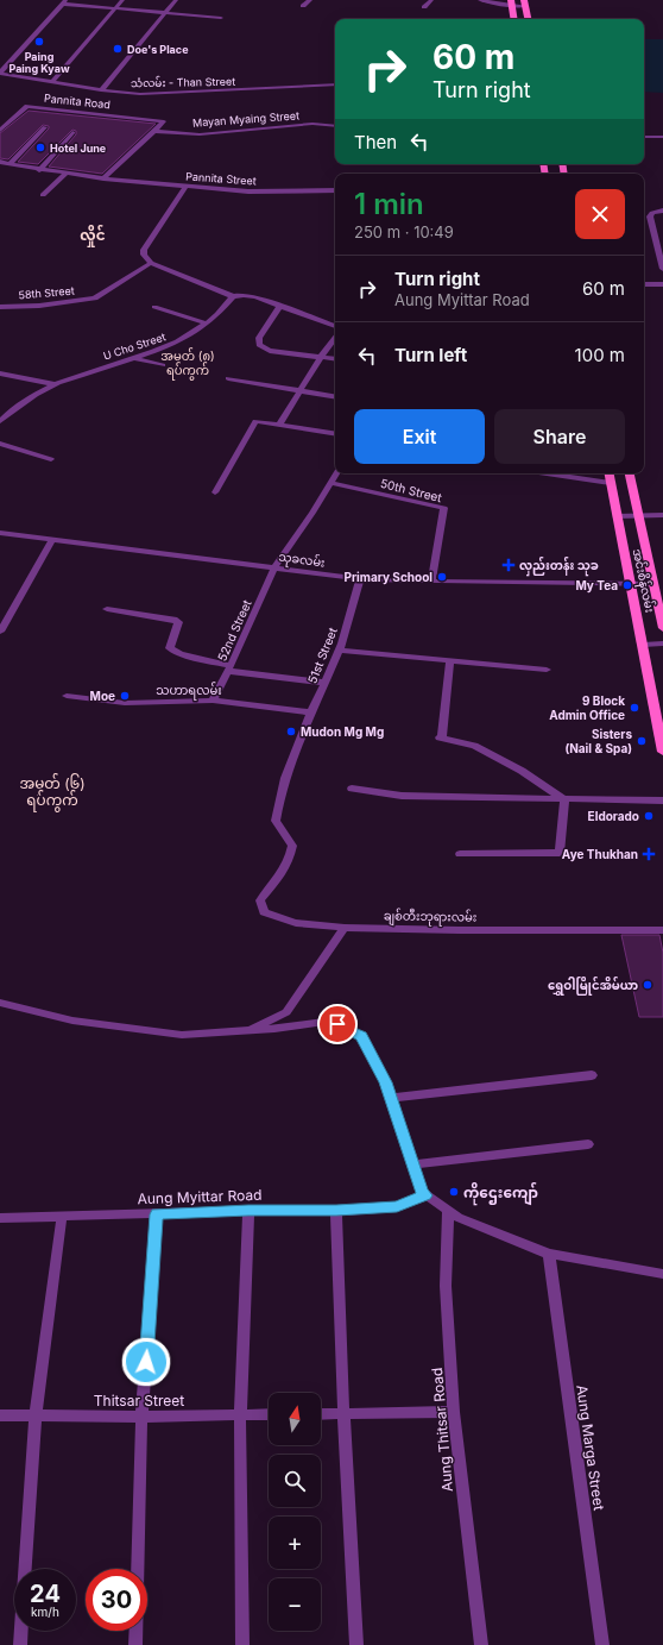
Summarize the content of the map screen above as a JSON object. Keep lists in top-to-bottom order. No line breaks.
{"streets":{"main road":["အင်းစိန်လမ်း"],"street":["သံလမ်း - Than Street","Pannita Road","Mayan Myaing Street","Pannita Street","58th Street","U Cho Street","50th Street","သုခလမ်း","52nd Street","51st Street","သဟာရလမ်း","ချစ်တီးဘုရားလမ်း","Aung Myittar Road","Thitsar Street","Aung Thitsar Road","Aung Marga Street"]},"crossings":[["Pannita Road","Mayan Myaing Street"],["50th Street","သုခလမ်း"],["50th Street","52nd Street"],["သုခလမ်း","အင်းစိန်လမ်း"],["သုခလမ်း","52nd Street"],["သုခလမ်း","51st Street"],["52nd Street","သဟာရလမ်း"],["51st Street","သဟာရလမ်း"],["51st Street","ချစ်တီးဘုရားလမ်း"]],"districts":["လှိုင်","အမှတ် (၈) ရပ်ကွက်","အမှတ် (၆) ရပ်ကွက်"],"places":{"other":["Paing Paing Kyaw","Doe's Place","Hotel June","Primary School","My Tea","Moe","9 Block Admin Office","Mudon Mg Mg","Sisters (Nail & Spa)","Eldorado","ရွှေဝါမြိုင်အိမ်ယာ","ကိုဌေးကျော်"],"health":["လှည်းတန်း သုခ","Aye Thukhan"]},"north":"top","page":{"turn":["60 m","Turn right"],"then":"Then","heading":["1 min","250 m · 10:49"],"list":[{"name":"Turn right","note":"Aung Myittar Road","value":"60 m"},{"name":"Turn left","value":"100 m"}],"buttons":["Exit","Share"],"map_buttons":["+","−"],"speed":"24 km/h","limit":"30"}}
